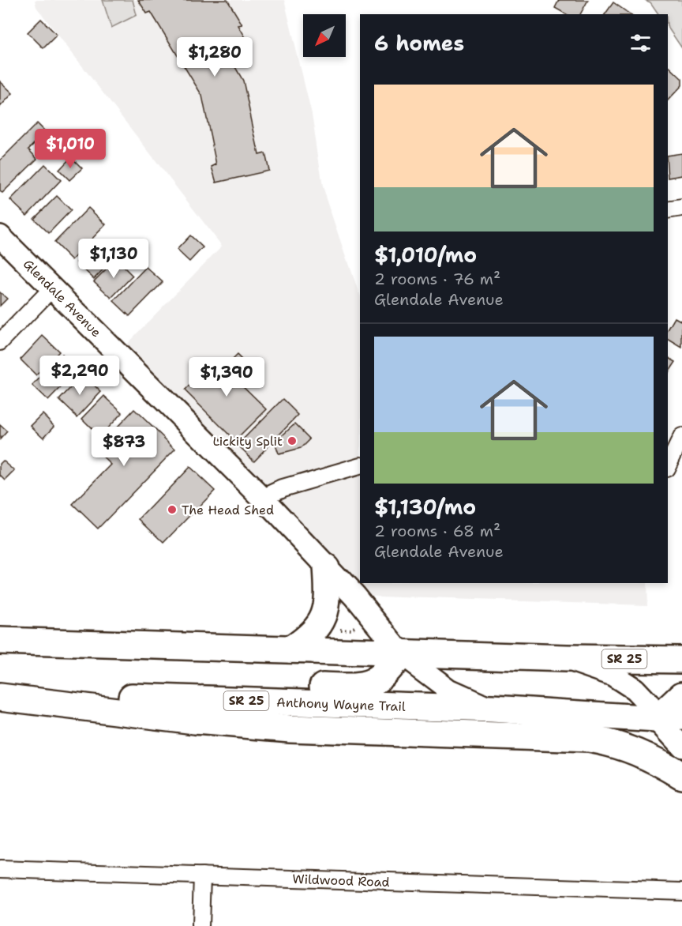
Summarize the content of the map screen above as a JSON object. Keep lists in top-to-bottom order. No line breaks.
{"streets":{"highway":["SR 25","Anthony Wayne Trail"],"street":["Glendale Avenue","Wildwood Road"]},"crossings":[["Glendale Avenue","SR 25"],["Glendale Avenue","Anthony Wayne Trail"]],"places":["Lickity Split","The Head Shed"],"north":"bottom left","page":{"heading":"6 homes","price":["$1,280","$1,010","$1,130","$2,290","$1,390","$873"],"list":[{"name":"$1,010/mo","note":"2 rooms · 76 m² · Glendale Avenue"},{"name":"$1,130/mo","note":"2 rooms · 68 m² · Glendale Avenue"}]}}
